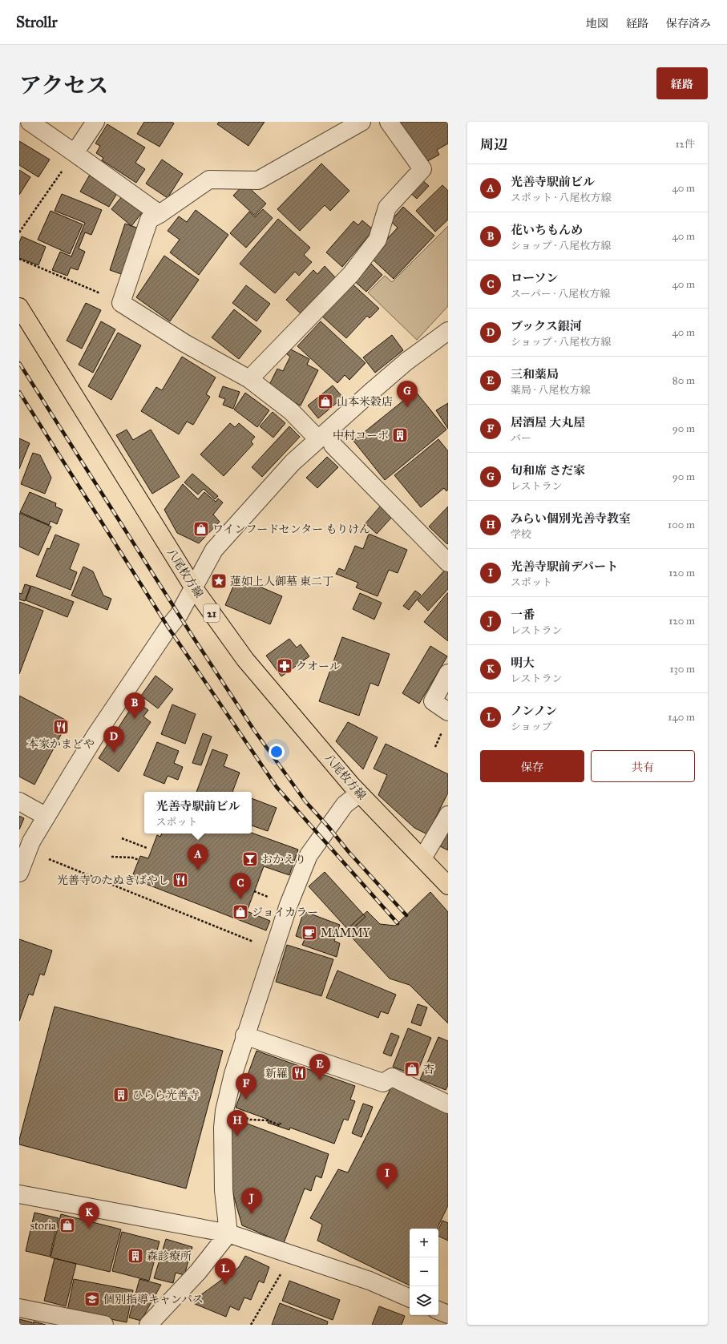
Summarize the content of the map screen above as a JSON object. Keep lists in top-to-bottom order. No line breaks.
{"streets":{"main road":["八尾枚方線","21"]},"places":{"shop":["山本米穀店","ワインフードセンター もりけん","ジョイカラー","杏","storia"],"building":["中村コーポ","ひらら光善寺","森診療所"],"place":["蓮如上人御墓 東二丁"],"pharmacy":["クオール"],"restaurant":["本家かまどや","光善寺のたぬきばやし","新羅"],"bar":["おかえり"],"cafe":["MAMMY"],"school or university":["個別指導キャンパス"]},"page":{"header":"Strollr","nav":["地図","経路","保存済み"],"title":"アクセス","buttons":["経路",["保存","共有"]],"heading":["周辺","12件"],"list":[{"mark":"A","name":"光善寺駅前ビル","note":"スポット · 八尾枚方線","value":"40 m"},{"mark":"B","name":"花いちもんめ","note":"ショップ · 八尾枚方線","value":"40 m"},{"mark":"C","name":"ローソン","note":"スーパー · 八尾枚方線","value":"40 m"},{"mark":"D","name":"ブックス銀河","note":"ショップ · 八尾枚方線","value":"40 m"},{"mark":"E","name":"三和薬局","note":"薬局 · 八尾枚方線","value":"80 m"},{"mark":"F","name":"居酒屋 大丸屋","note":"バー","value":"90 m"},{"mark":"G","name":"旬和席 さだ家","note":"レストラン","value":"90 m"},{"mark":"H","name":"みらい個別光善寺教室","note":"学校","value":"100 m"},{"mark":"I","name":"光善寺駅前デパート","note":"スポット","value":"120 m"},{"mark":"J","name":"一番","note":"レストラン","value":"120 m"},{"mark":"K","name":"明大","note":"レストラン","value":"130 m"},{"mark":"L","name":"ノンノン","note":"ショップ","value":"140 m"}],"pins":["G","B","D","A","C","E","F","H","I","J","K","L"],"popup":["光善寺駅前ビル","スポット"],"map_buttons":["+","−"]}}
